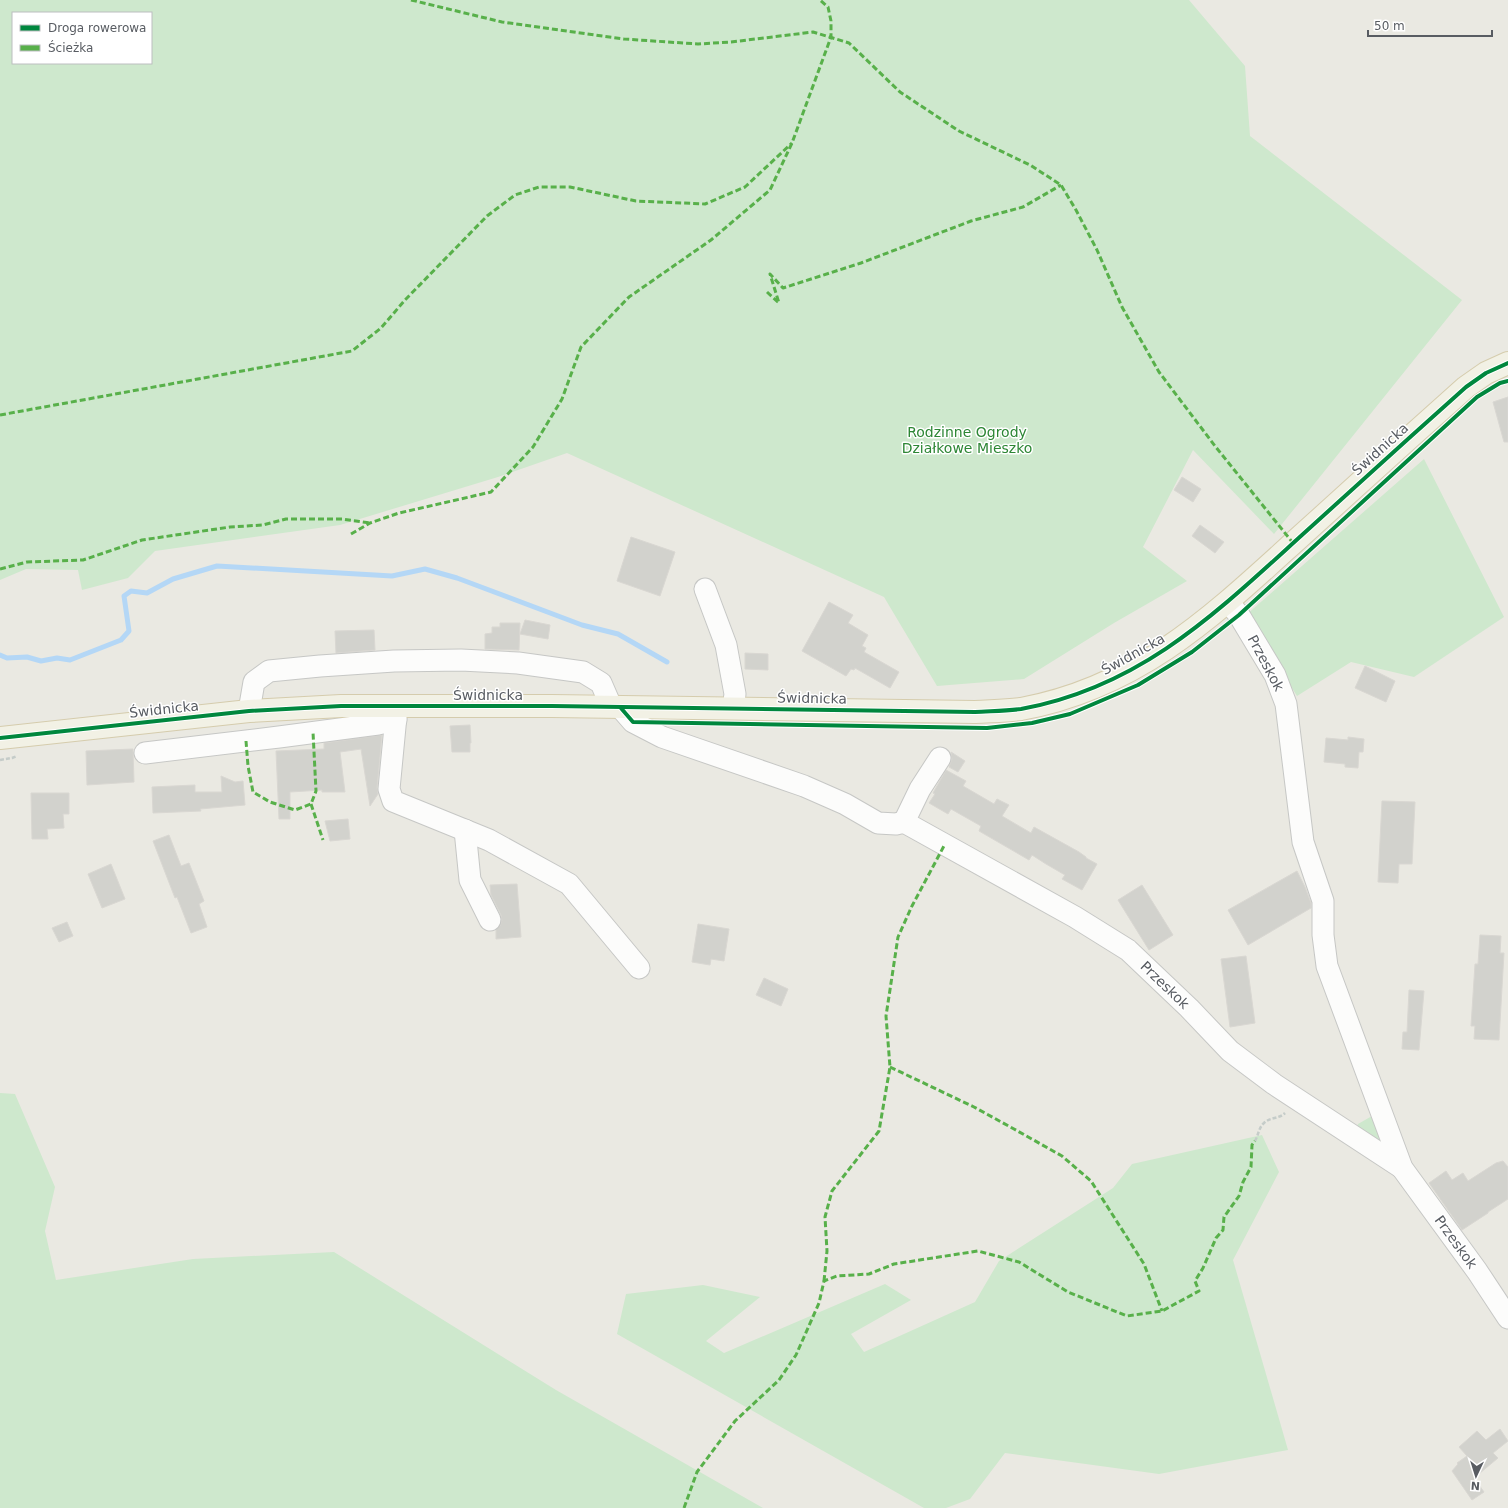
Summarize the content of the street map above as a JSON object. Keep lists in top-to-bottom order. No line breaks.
{"streets":{"main road":["Świdnicka"],"street":["Przeskok"]},"crossings":[["Świdnicka","Przeskok"]],"parks":["Rodzinne Ogrody Działkowe Mieszko"],"legend":["Droga rowerowa","Ścieżka"],"scale_bar":"50 m","north":"bottom"}
